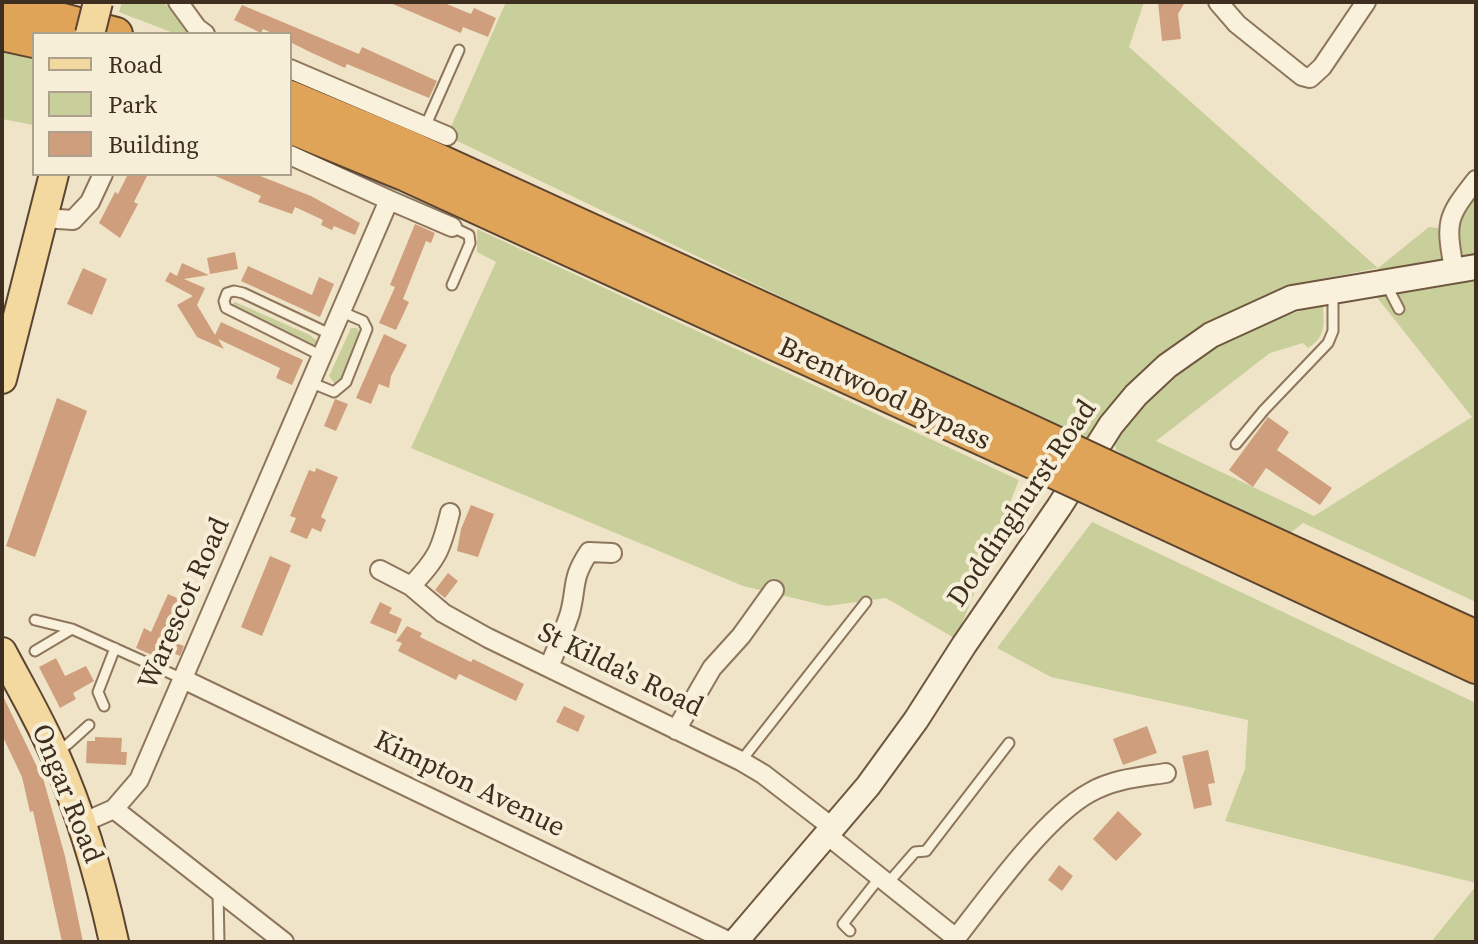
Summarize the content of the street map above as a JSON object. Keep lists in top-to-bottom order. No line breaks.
{"streets":{"highway":["Brentwood Bypass"],"main road":["Ongar Road"],"street":["Doddinghurst Road","Warescot Road","St Kilda's Road","Kimpton Avenue"]},"crossings":[["Doddinghurst Road","St Kilda's Road"],["Doddinghurst Road","Kimpton Avenue"],["Warescot Road","Kimpton Avenue"],["Warescot Road","Ongar Road"]],"legend":["Road","Park","Building"]}
